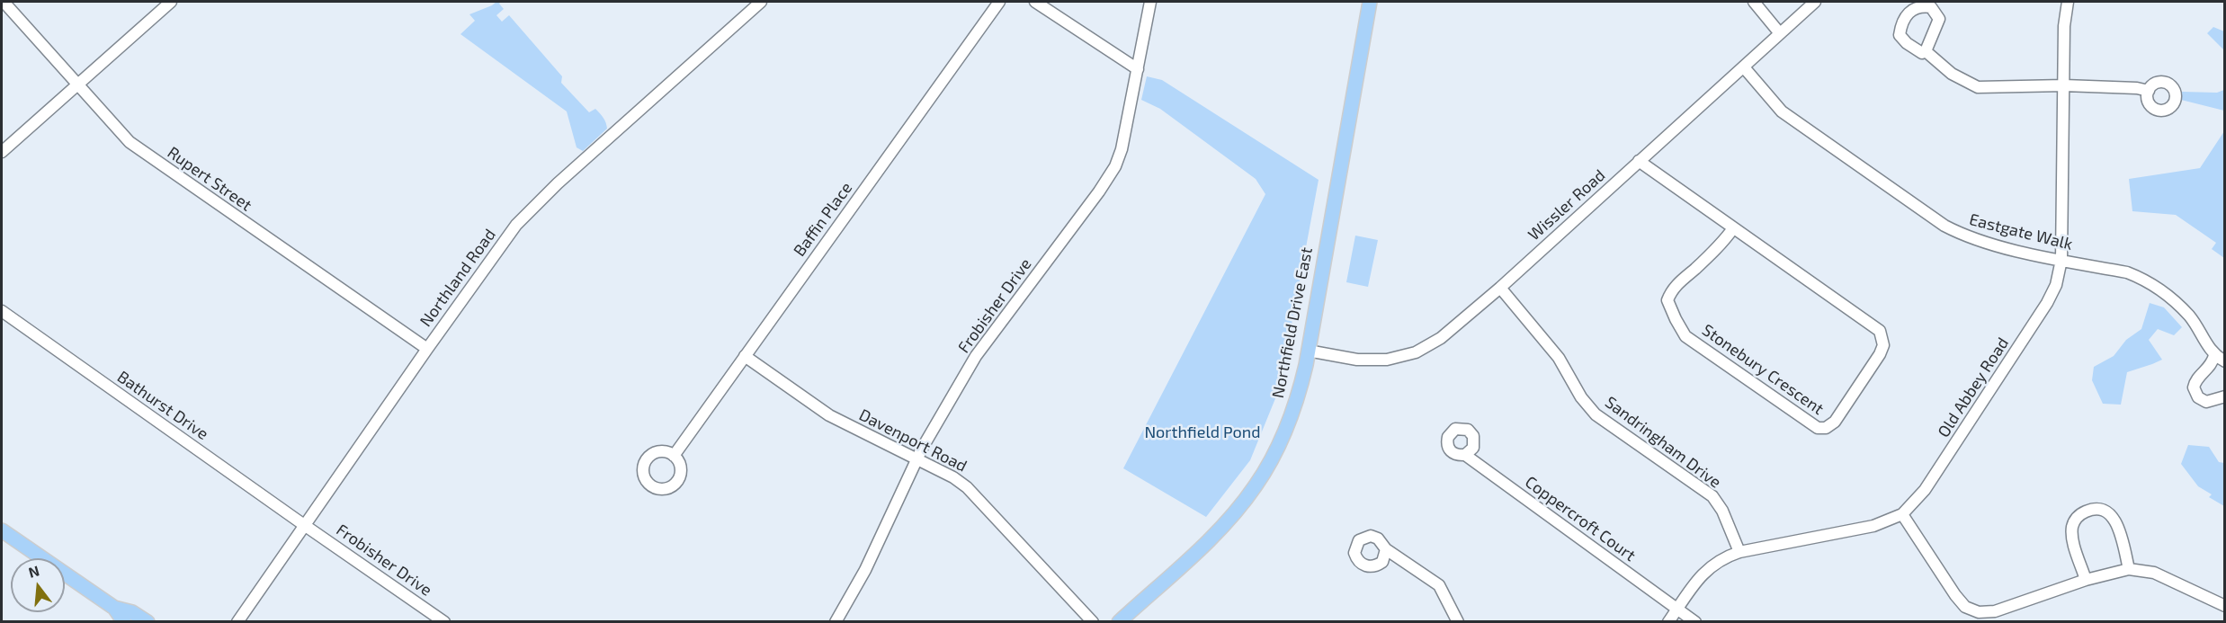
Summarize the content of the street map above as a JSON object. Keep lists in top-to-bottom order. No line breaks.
{"streets":{"main road":["Northfield Drive East"],"street":["Rupert Street","Wissler Road","Baffin Place","Eastgate Walk","Northland Road","Frobisher Drive","Stonebury Crescent","Old Abbey Road","Bathurst Drive","Davenport Road","Sandringham Drive","Coppercroft Court"]},"crossings":[["Rupert Street","Northland Road"],["Wissler Road","Eastgate Walk"],["Wissler Road","Northfield Drive East"],["Wissler Road","Stonebury Crescent"],["Wissler Road","Sandringham Drive"],["Baffin Place","Davenport Road"],["Eastgate Walk","Old Abbey Road"],["Northland Road","Frobisher Drive"],["Northland Road","Bathurst Drive"],["Frobisher Drive","Bathurst Drive"],["Frobisher Drive","Davenport Road"],["Old Abbey Road","Sandringham Drive"],["Old Abbey Road","Coppercroft Court"]],"parks":["Northfield Pond"],"north":"top"}
